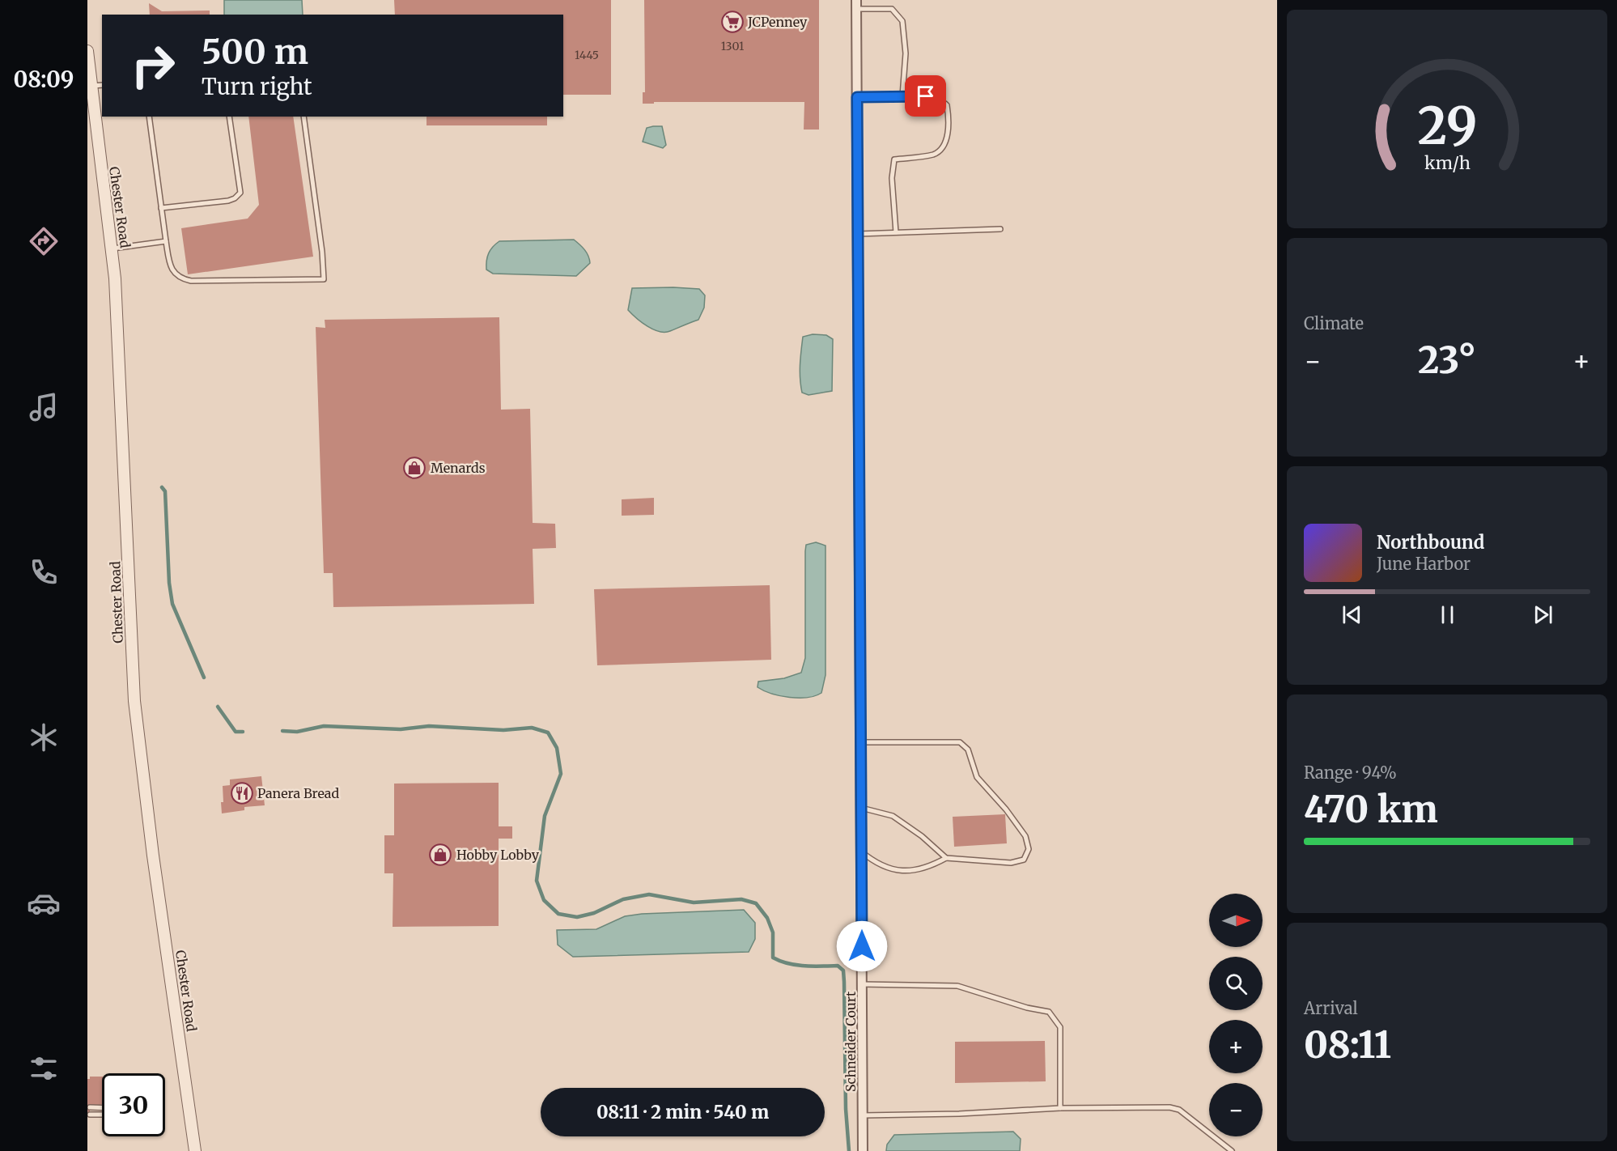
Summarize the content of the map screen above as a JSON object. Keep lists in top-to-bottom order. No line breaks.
{"streets":{"street":["Chester Road","Schneider Court"]},"places":{"supermarket":["JCPenney"],"shop":["Menards","Hobby Lobby"],"restaurant":["Panera Bread"]},"house_numbers":["1301","1445"],"north":"right","page":{"tabs":"08:09","turn":["500 m","Turn right"],"tile":["Climate",["Range · 94%","470 km"],["Arrival","08:11"]],"heat":["−","23°","+"],"song":["Northbound","June Harbor"],"map_buttons":["+","−"],"limit":"30","trip":"08:11 · 2 min · 540 m","gauge":["29","km/h"]}}
